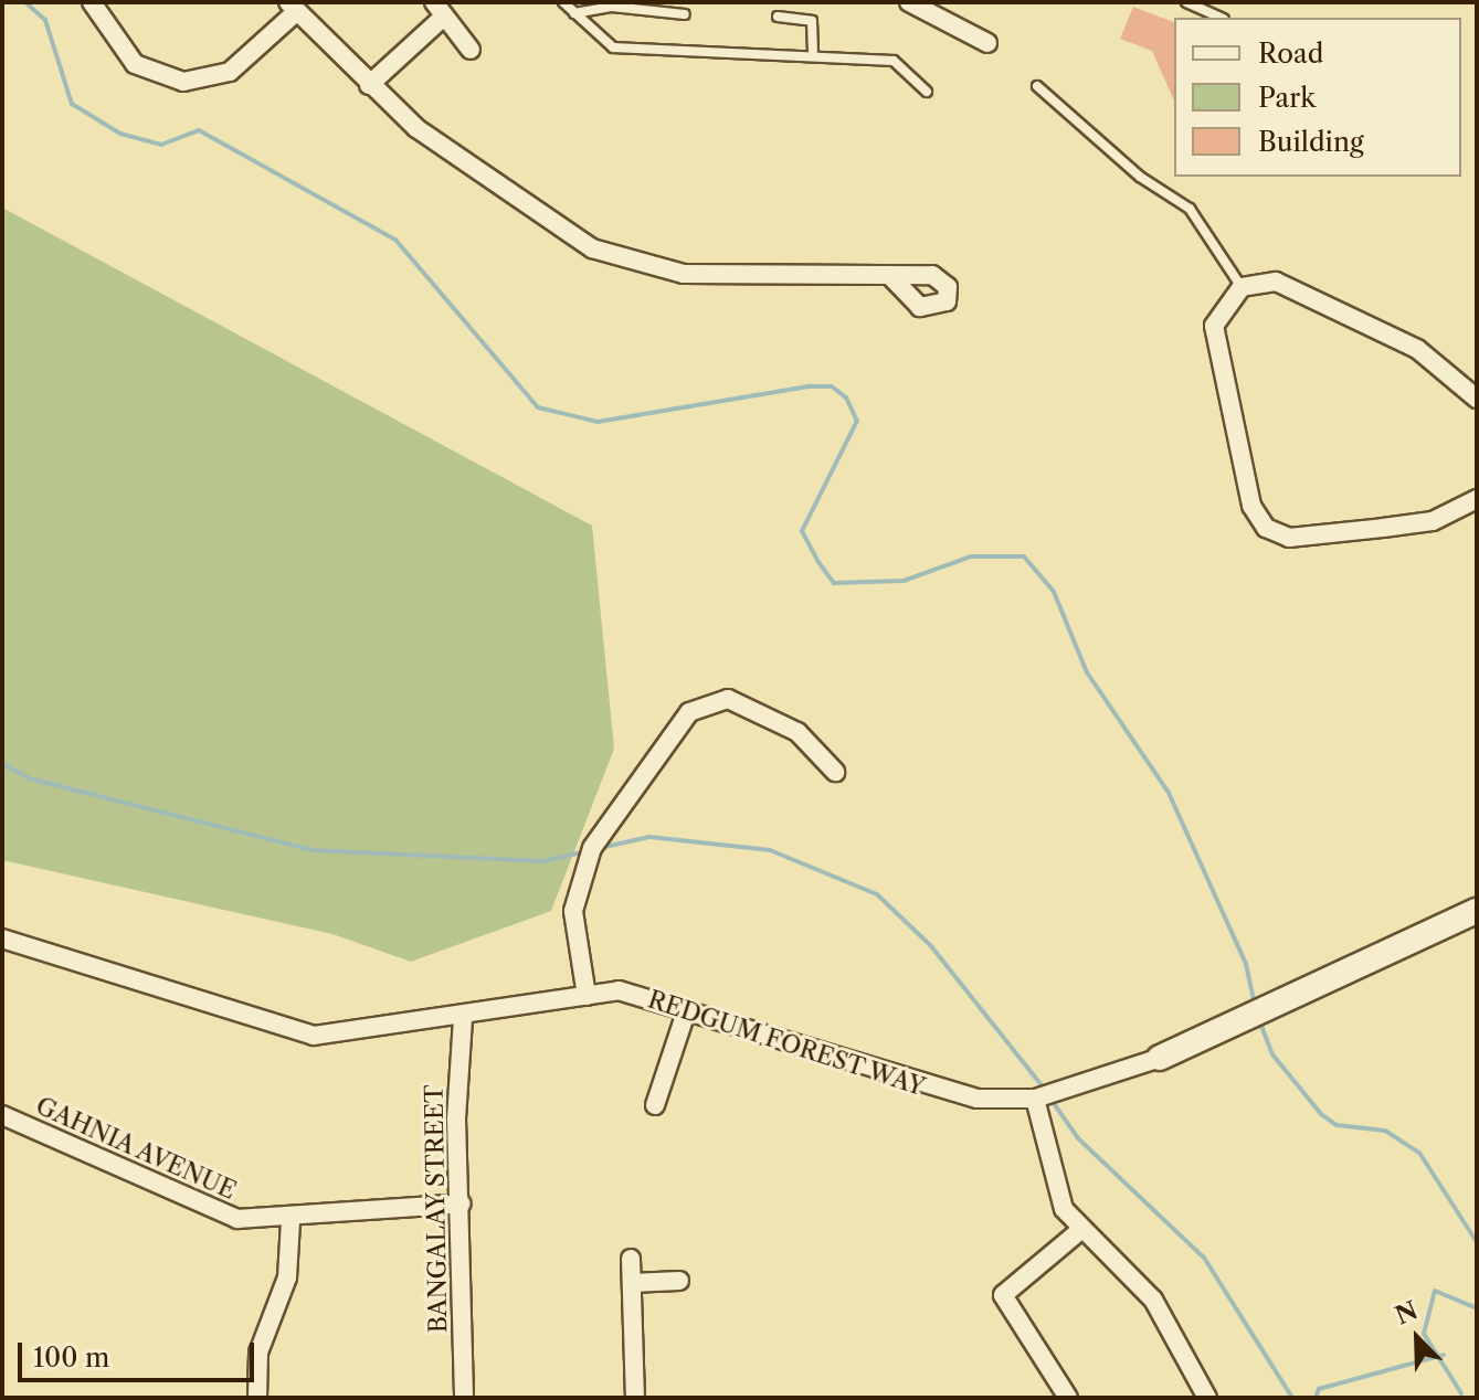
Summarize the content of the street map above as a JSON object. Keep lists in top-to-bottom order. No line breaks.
{"streets":{"street":["REDGUM FOREST WAY","GAHNIA AVENUE","BANGALAY STREET"]},"crossings":[["REDGUM FOREST WAY","BANGALAY STREET"],["GAHNIA AVENUE","BANGALAY STREET"]],"legend":["Road","Park","Building"],"scale_bar":"100 m","north":"top left"}
